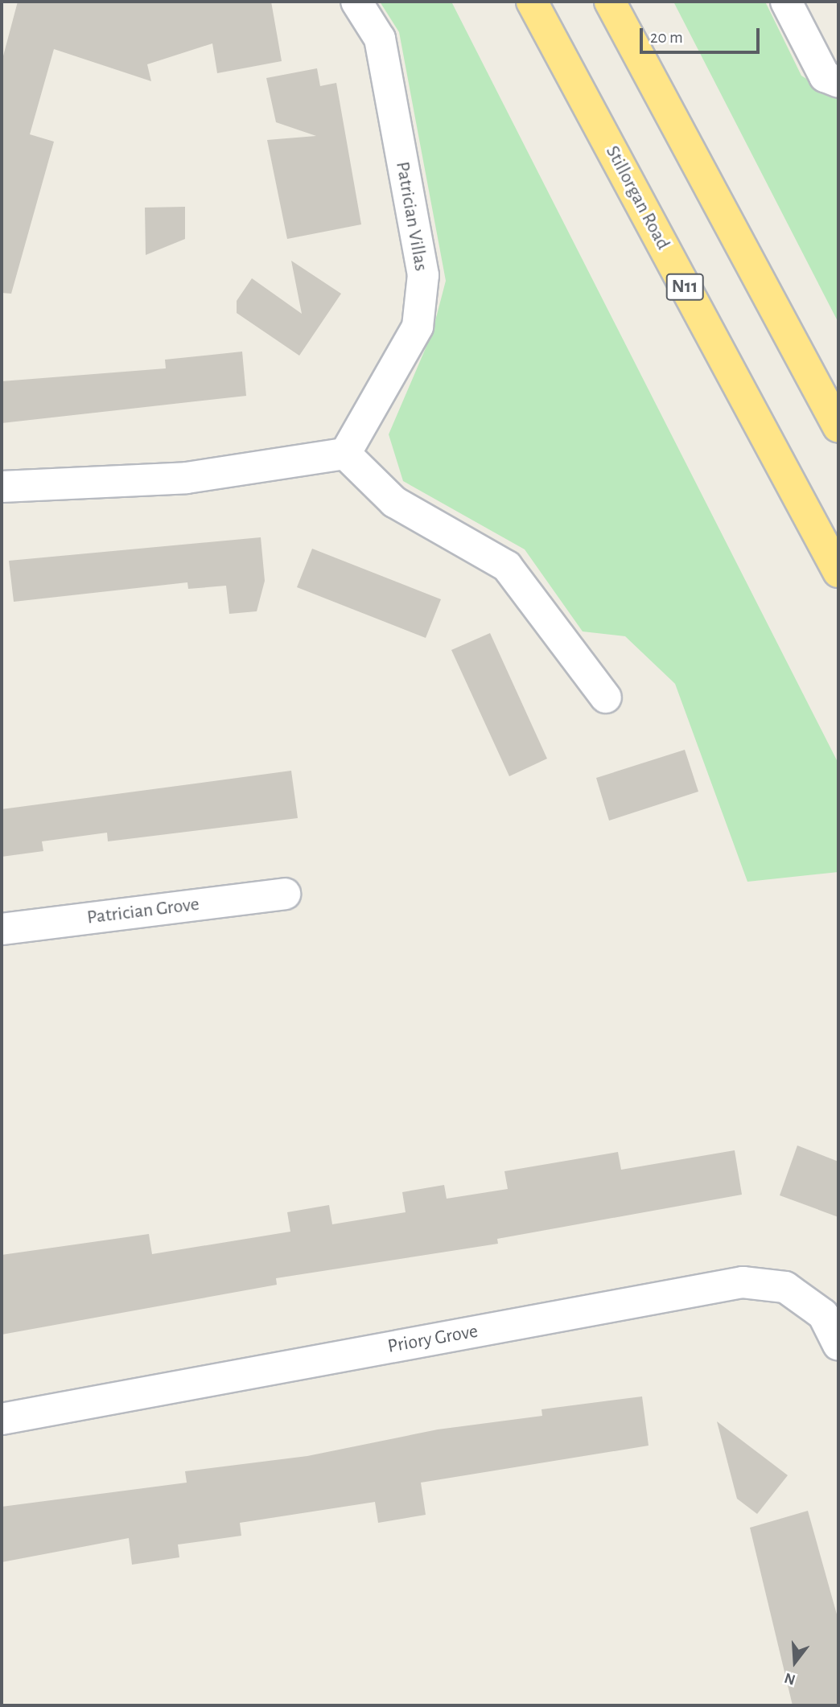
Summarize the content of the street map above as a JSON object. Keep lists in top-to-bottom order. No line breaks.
{"streets":{"highway":["Stillorgan Road","N11"],"street":["Patrician Villas","Patrician Grove","Priory Grove"]},"scale_bar":"20 m","north":"bottom"}
